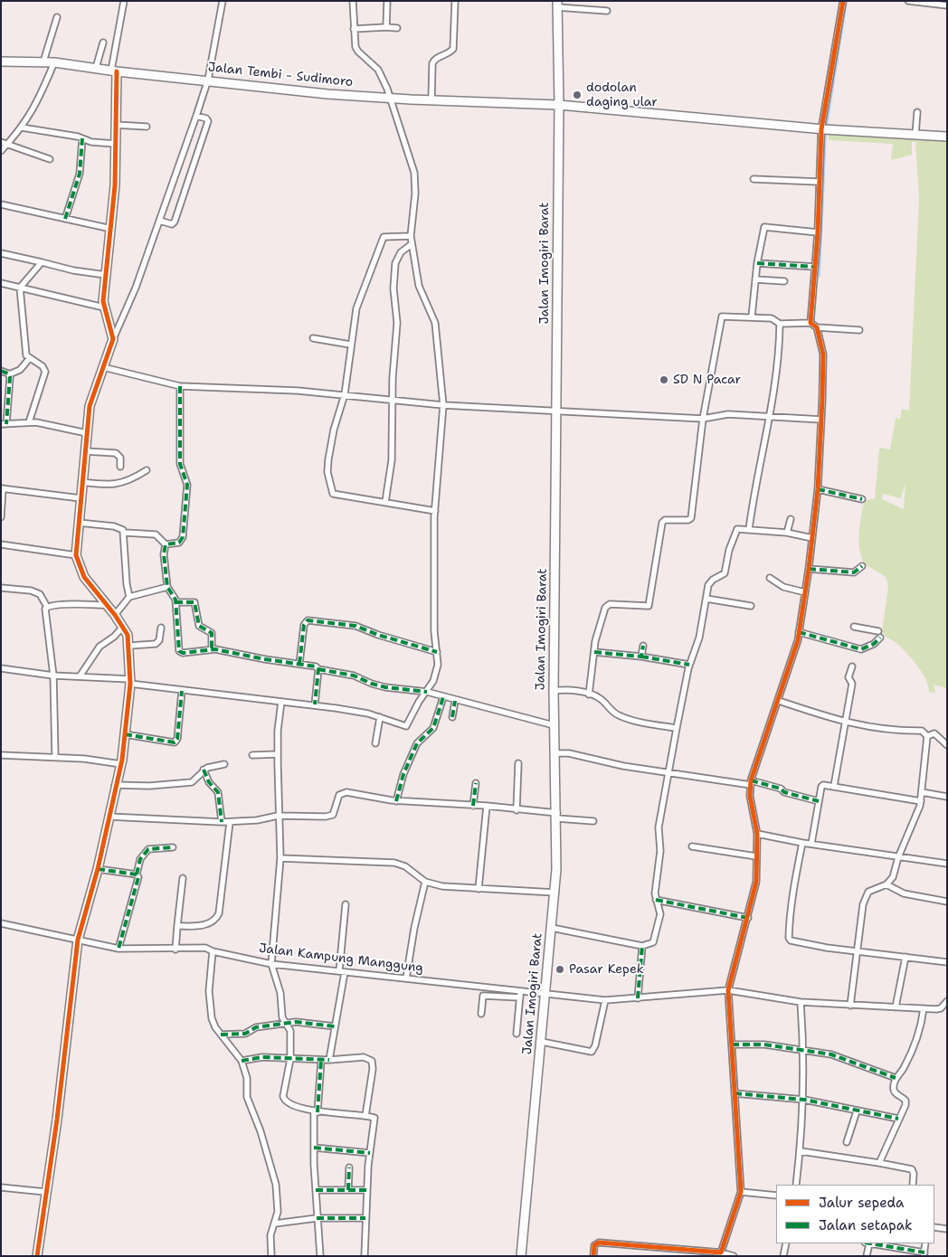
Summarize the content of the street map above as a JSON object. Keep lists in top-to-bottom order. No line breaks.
{"streets":{"main road":["Jalan Tembi - Sudimoro","Jalan Imogiri Barat"],"street":["Jalan Kampung Manggung"]},"crossings":[["Jalan Tembi - Sudimoro","Jalan Imogiri Barat"],["Jalan Imogiri Barat","Jalan Kampung Manggung"]],"places":["dodolan daging ular","SD N Pacar","Pasar Kepek"],"legend":["Jalur sepeda","Jalan setapak"]}
